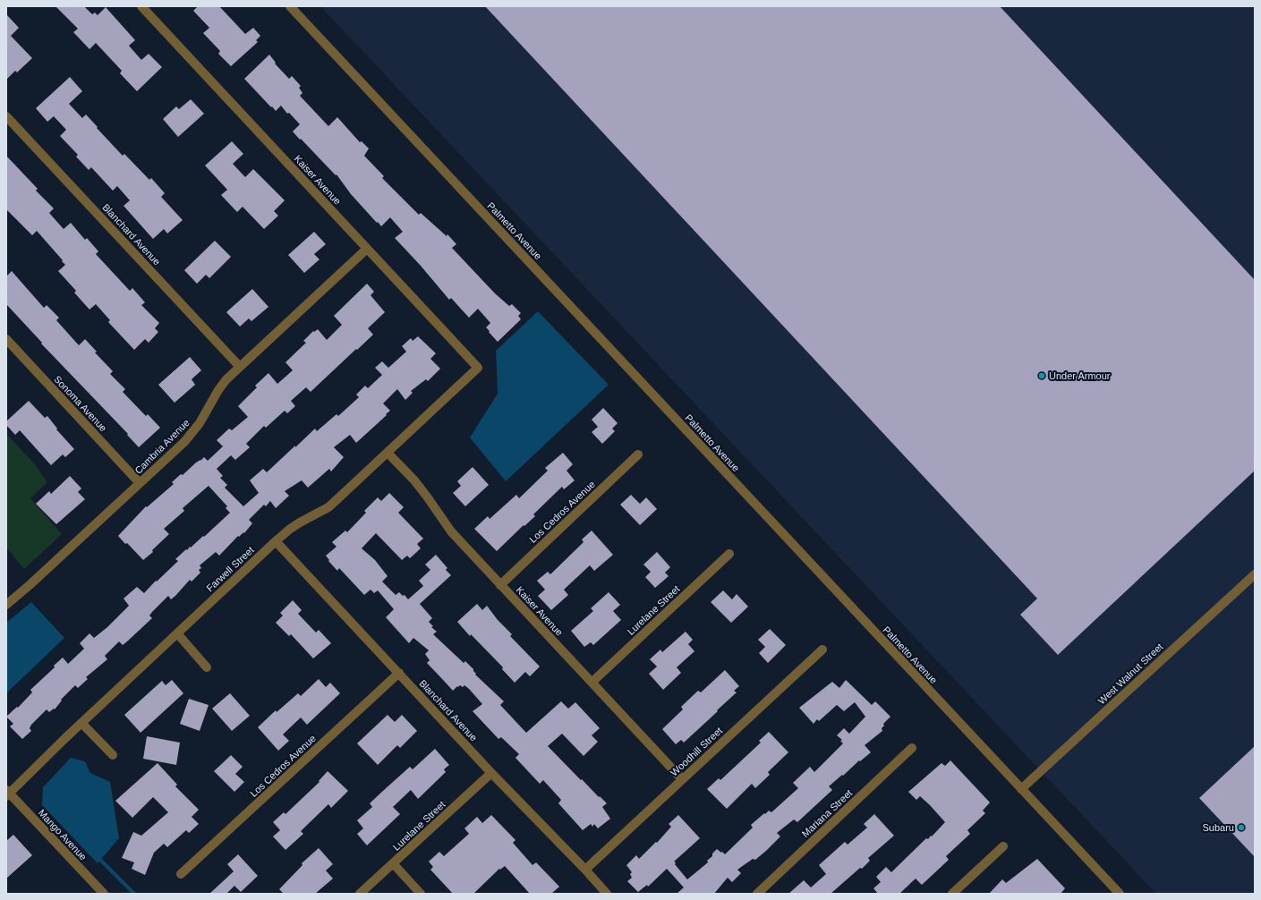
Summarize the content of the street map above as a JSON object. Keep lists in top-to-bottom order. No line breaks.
{"streets":{"street":["Kaiser Avenue","Palmetto Avenue","Blanchard Avenue","Sonoma Avenue","Cambria Avenue","Los Cedros Avenue","Farwell Street","Lurelane Street","West Walnut Street","Woodhill Street","Mariana Street","Mango Avenue"]},"crossings":[["Kaiser Avenue","Cambria Avenue"],["Kaiser Avenue","Los Cedros Avenue"],["Kaiser Avenue","Farwell Street"],["Kaiser Avenue","Lurelane Street"],["Kaiser Avenue","Woodhill Street"],["Palmetto Avenue","West Walnut Street"],["Blanchard Avenue","Cambria Avenue"],["Blanchard Avenue","Los Cedros Avenue"],["Blanchard Avenue","Farwell Street"],["Blanchard Avenue","Lurelane Street"],["Blanchard Avenue","Woodhill Street"],["Sonoma Avenue","Cambria Avenue"],["Farwell Street","Mango Avenue"]],"places":["Under Armour","Subaru"]}
